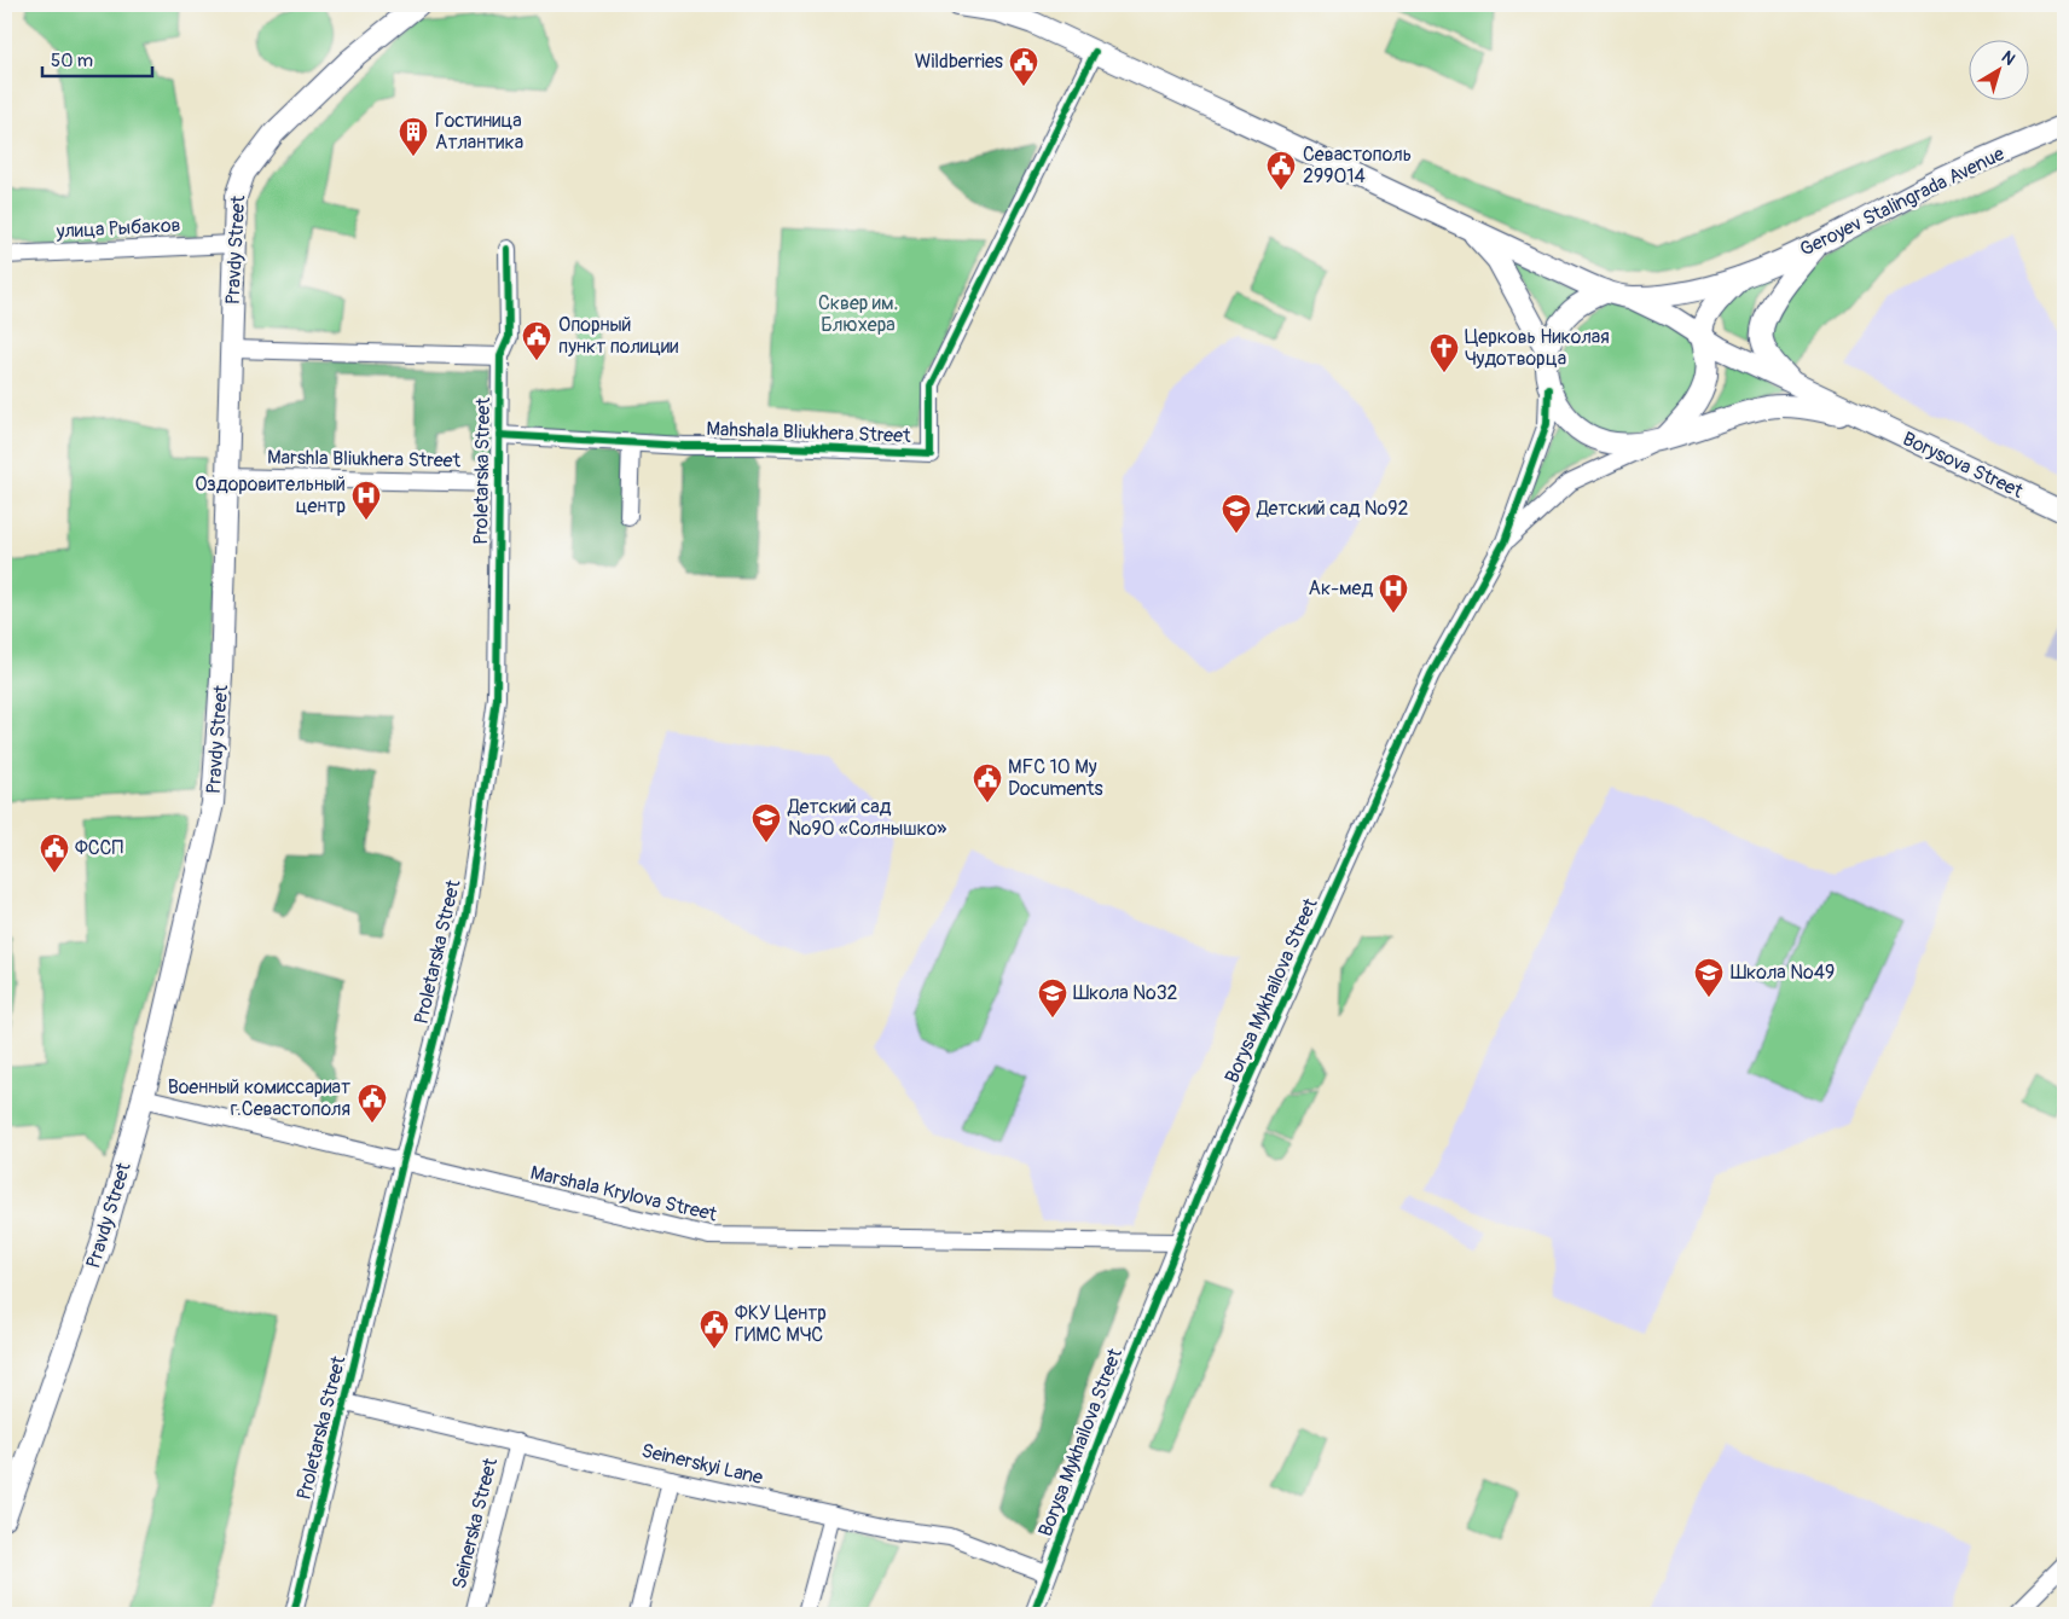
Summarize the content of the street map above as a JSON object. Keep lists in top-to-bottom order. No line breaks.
{"streets":{"main road":["Geroyev Stalingrada Avenue","Pravdy Street","Borysova Street"],"street":["улица Рыбаков","Mahshala Bliukhera Street","Marshla Bliukhera Street","Proletarska Street","Borysa Mykhailova Street","Marshala Krylova Street","Seinerskyi Lane","Seinerska Street"]},"crossings":[["Geroyev Stalingrada Avenue","Mahshala Bliukhera Street"],["Geroyev Stalingrada Avenue","Borysova Street"],["Geroyev Stalingrada Avenue","Borysa Mykhailova Street"],["улица Рыбаков","Pravdy Street"],["Pravdy Street","Marshla Bliukhera Street"],["Pravdy Street","Marshala Krylova Street"],["Mahshala Bliukhera Street","Proletarska Street"],["Marshla Bliukhera Street","Proletarska Street"],["Borysova Street","Borysa Mykhailova Street"],["Proletarska Street","Marshala Krylova Street"],["Proletarska Street","Seinerskyi Lane"],["Borysa Mykhailova Street","Marshala Krylova Street"],["Borysa Mykhailova Street","Seinerskyi Lane"],["Seinerskyi Lane","Seinerska Street"]],"parks":["Сквер им. Блюхера"],"places":{"public building":["Wildberries","Севастополь 299014","Опорный пункт полиции","MFC 10 My Documents","ФССП","Военный комиссариат г.Севастополя","ФКУ Центр ГИМС МЧС"],"building":["Гостиница Атлантика"],"church":["Церковь Николая Чудотворца"],"hospital":["Оздоровительный центр","Ак-мед"],"school or university":["Детский сад №92","Детский сад №90 «Солнышко»","Школа №49","Школа №32"]},"scale_bar":"50 m","north":"top right"}
